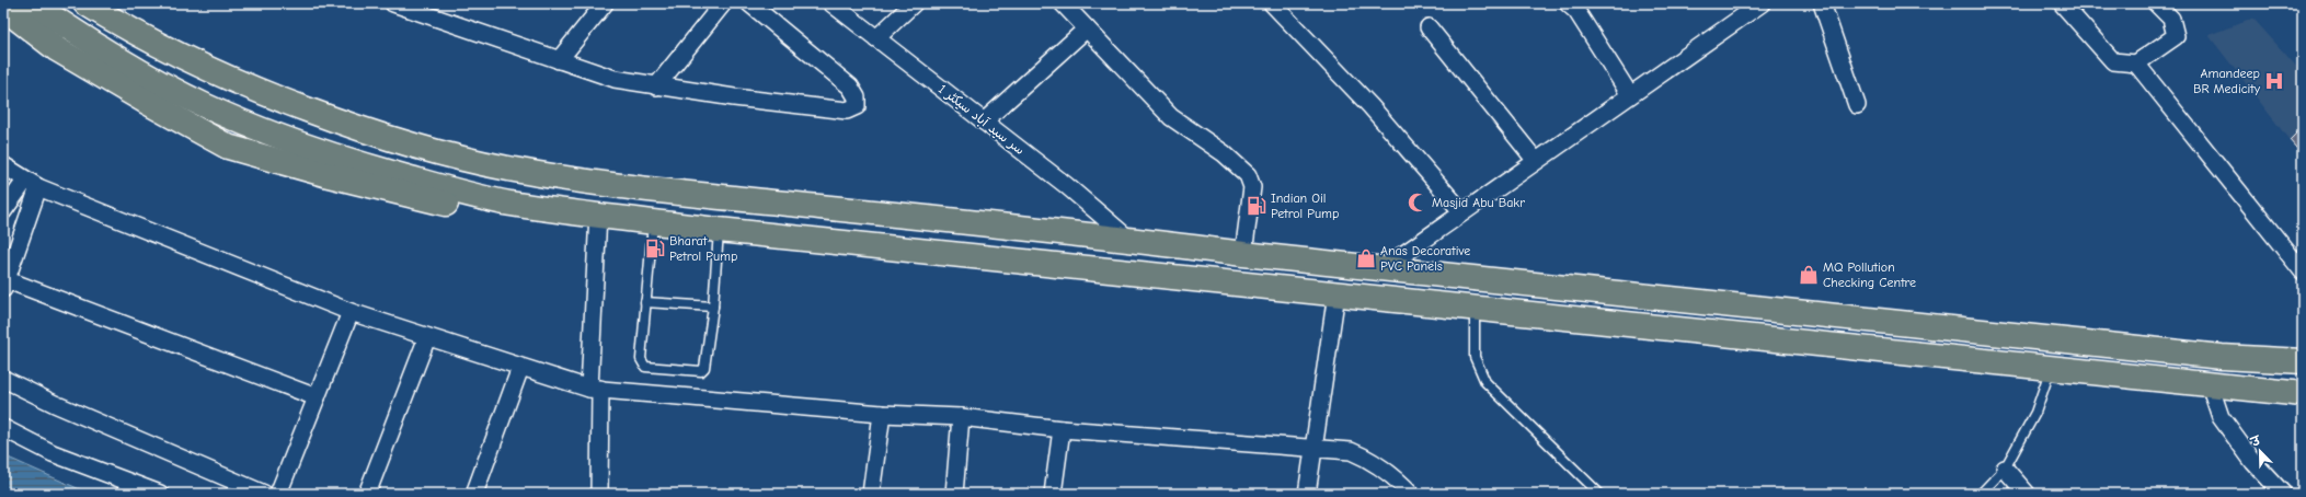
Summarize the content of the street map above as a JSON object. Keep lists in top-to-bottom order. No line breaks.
{"streets":{"street":["سر سید آباد سیکٹر 1"]},"places":{"hospital":["Amandeep BR Medicity"],"mosque":["Masjid Abu Bakr"],"fuel station":["Indian Oil Petrol Pump","Bharat Petrol Pump"],"shop":["Anas Decorative PVC Panels","MQ Pollution Checking Centre"]},"north":"top left"}
